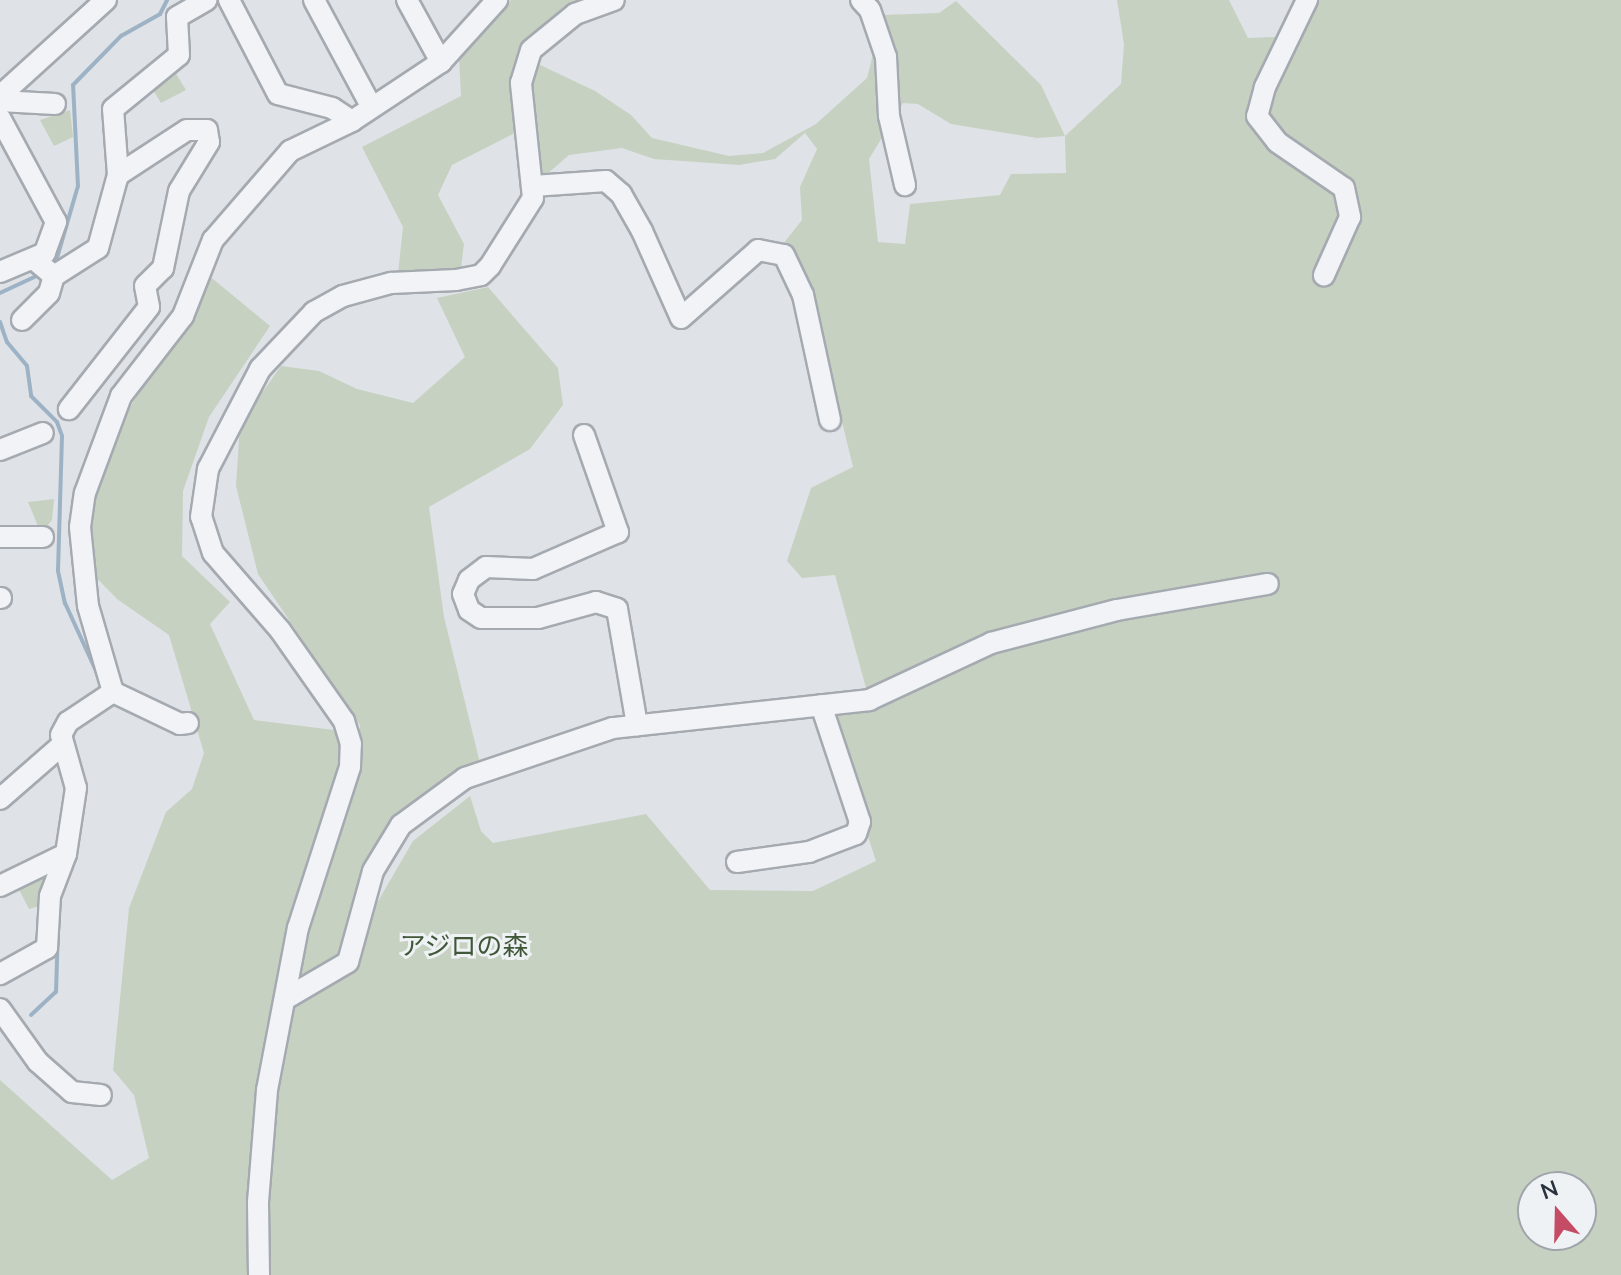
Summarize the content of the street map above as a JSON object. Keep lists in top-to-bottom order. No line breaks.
{"parks":["アジロの森"],"north":"top"}
